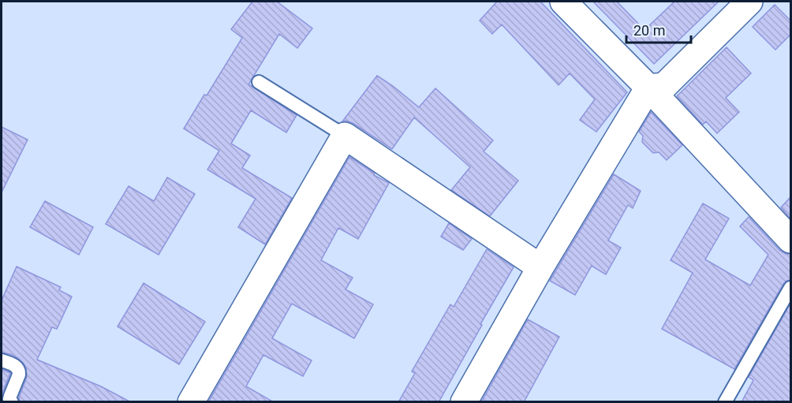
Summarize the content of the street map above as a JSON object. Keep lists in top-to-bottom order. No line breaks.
{"scale_bar":"20 m"}
